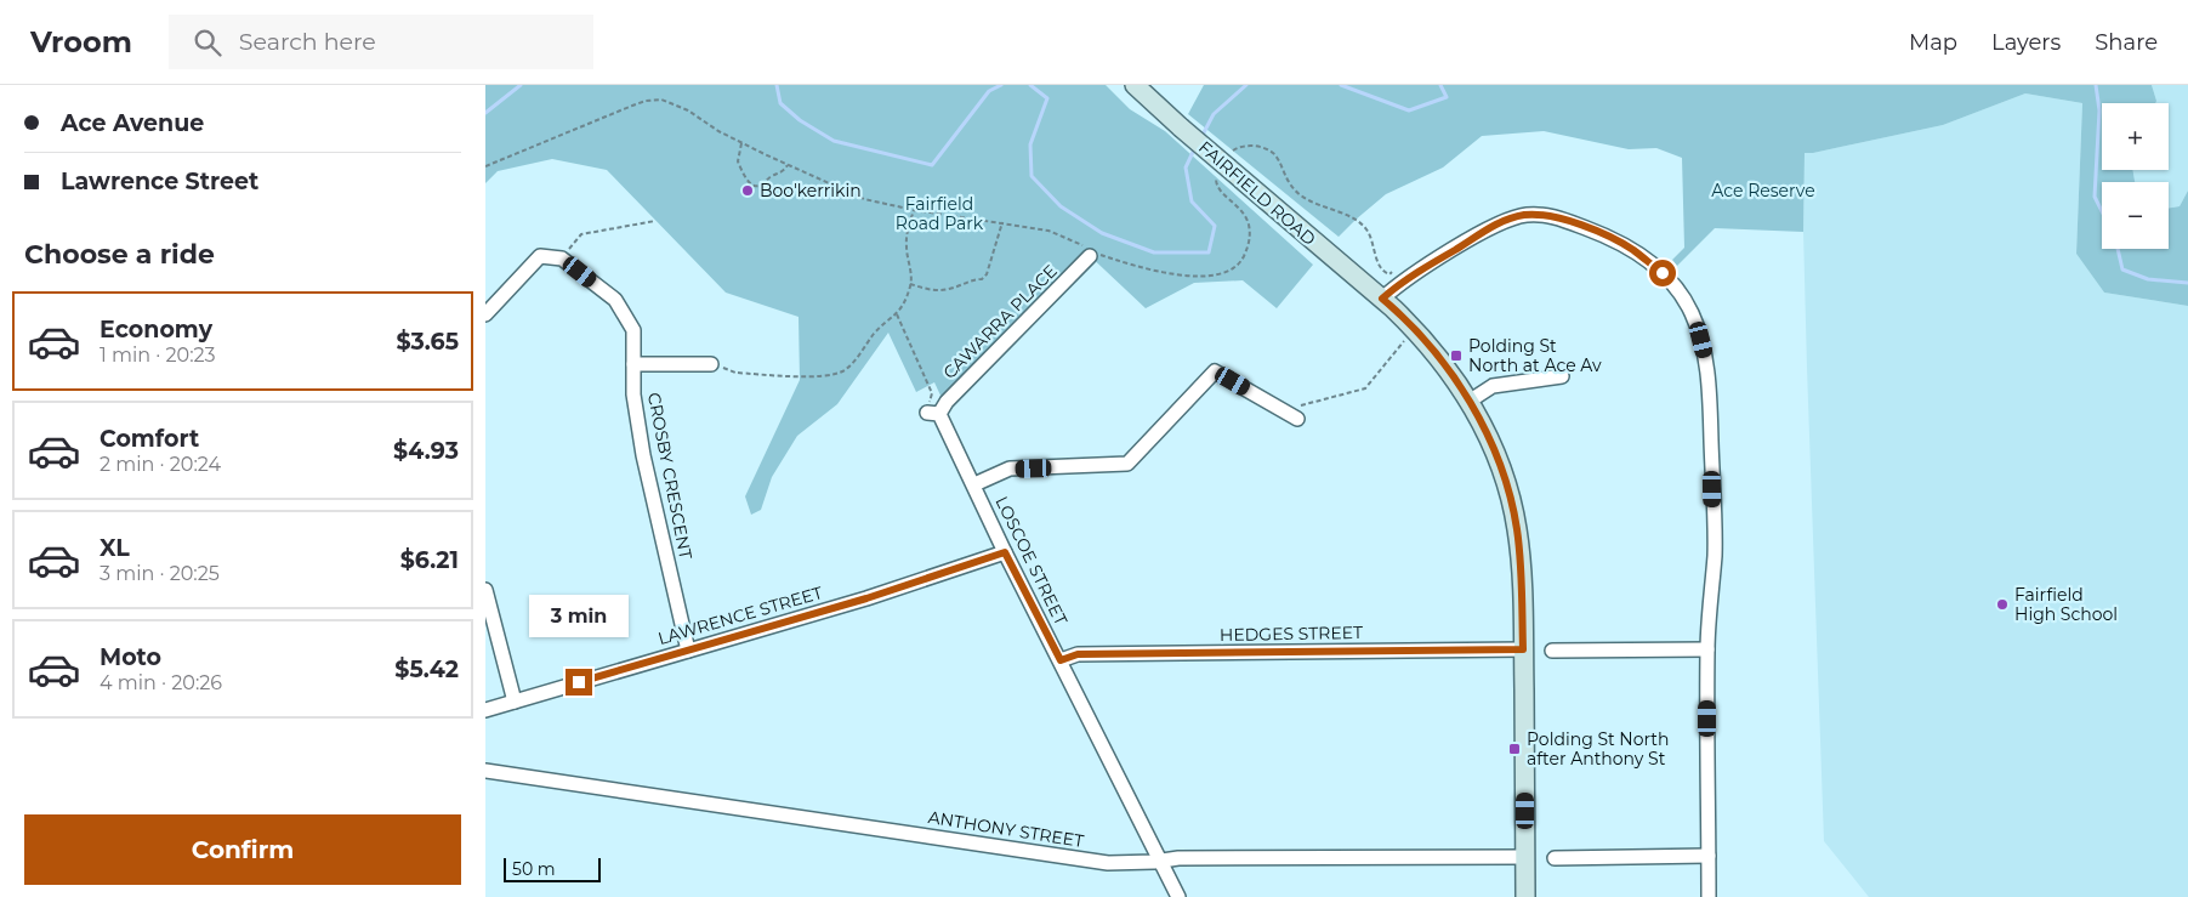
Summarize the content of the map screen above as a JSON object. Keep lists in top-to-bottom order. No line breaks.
{"streets":{"main road":["FAIRFIELD ROAD"],"street":["CAWARRA PLACE","CROSBY CRESCENT","LOSCOE STREET","LAWRENCE STREET","HEDGES STREET","ANTHONY STREET"]},"crossings":[["FAIRFIELD ROAD","HEDGES STREET"],["FAIRFIELD ROAD","ANTHONY STREET"],["CAWARRA PLACE","LOSCOE STREET"],["CROSBY CRESCENT","LAWRENCE STREET"],["LOSCOE STREET","LAWRENCE STREET"],["LOSCOE STREET","HEDGES STREET"],["LOSCOE STREET","ANTHONY STREET"]],"parks":["Ace Reserve","Fairfield Road Park"],"places":{"other":["Boo'kerrikin","Fairfield High School"],"transit":["Polding St North at Ace Av","Polding St North after Anthony St"]},"scale_bar":"50 m","page":{"header":"Vroom","search":"Search here","nav":["Map","Layers","Share"],"banner":["Ace Avenue","Lawrence Street"],"map_buttons":["+","−"],"heading":"Choose a ride","list":[{"name":"Economy","note":"1 min · 20:23","value":"$3.65"},{"name":"Comfort","note":"2 min · 20:24","value":"$4.93"},{"name":"XL","note":"3 min · 20:25","value":"$6.21"},{"name":"Moto","note":"4 min · 20:26","value":"$5.42"}],"bubble":"3 min","buttons":"Confirm","scale":"50 m"}}
